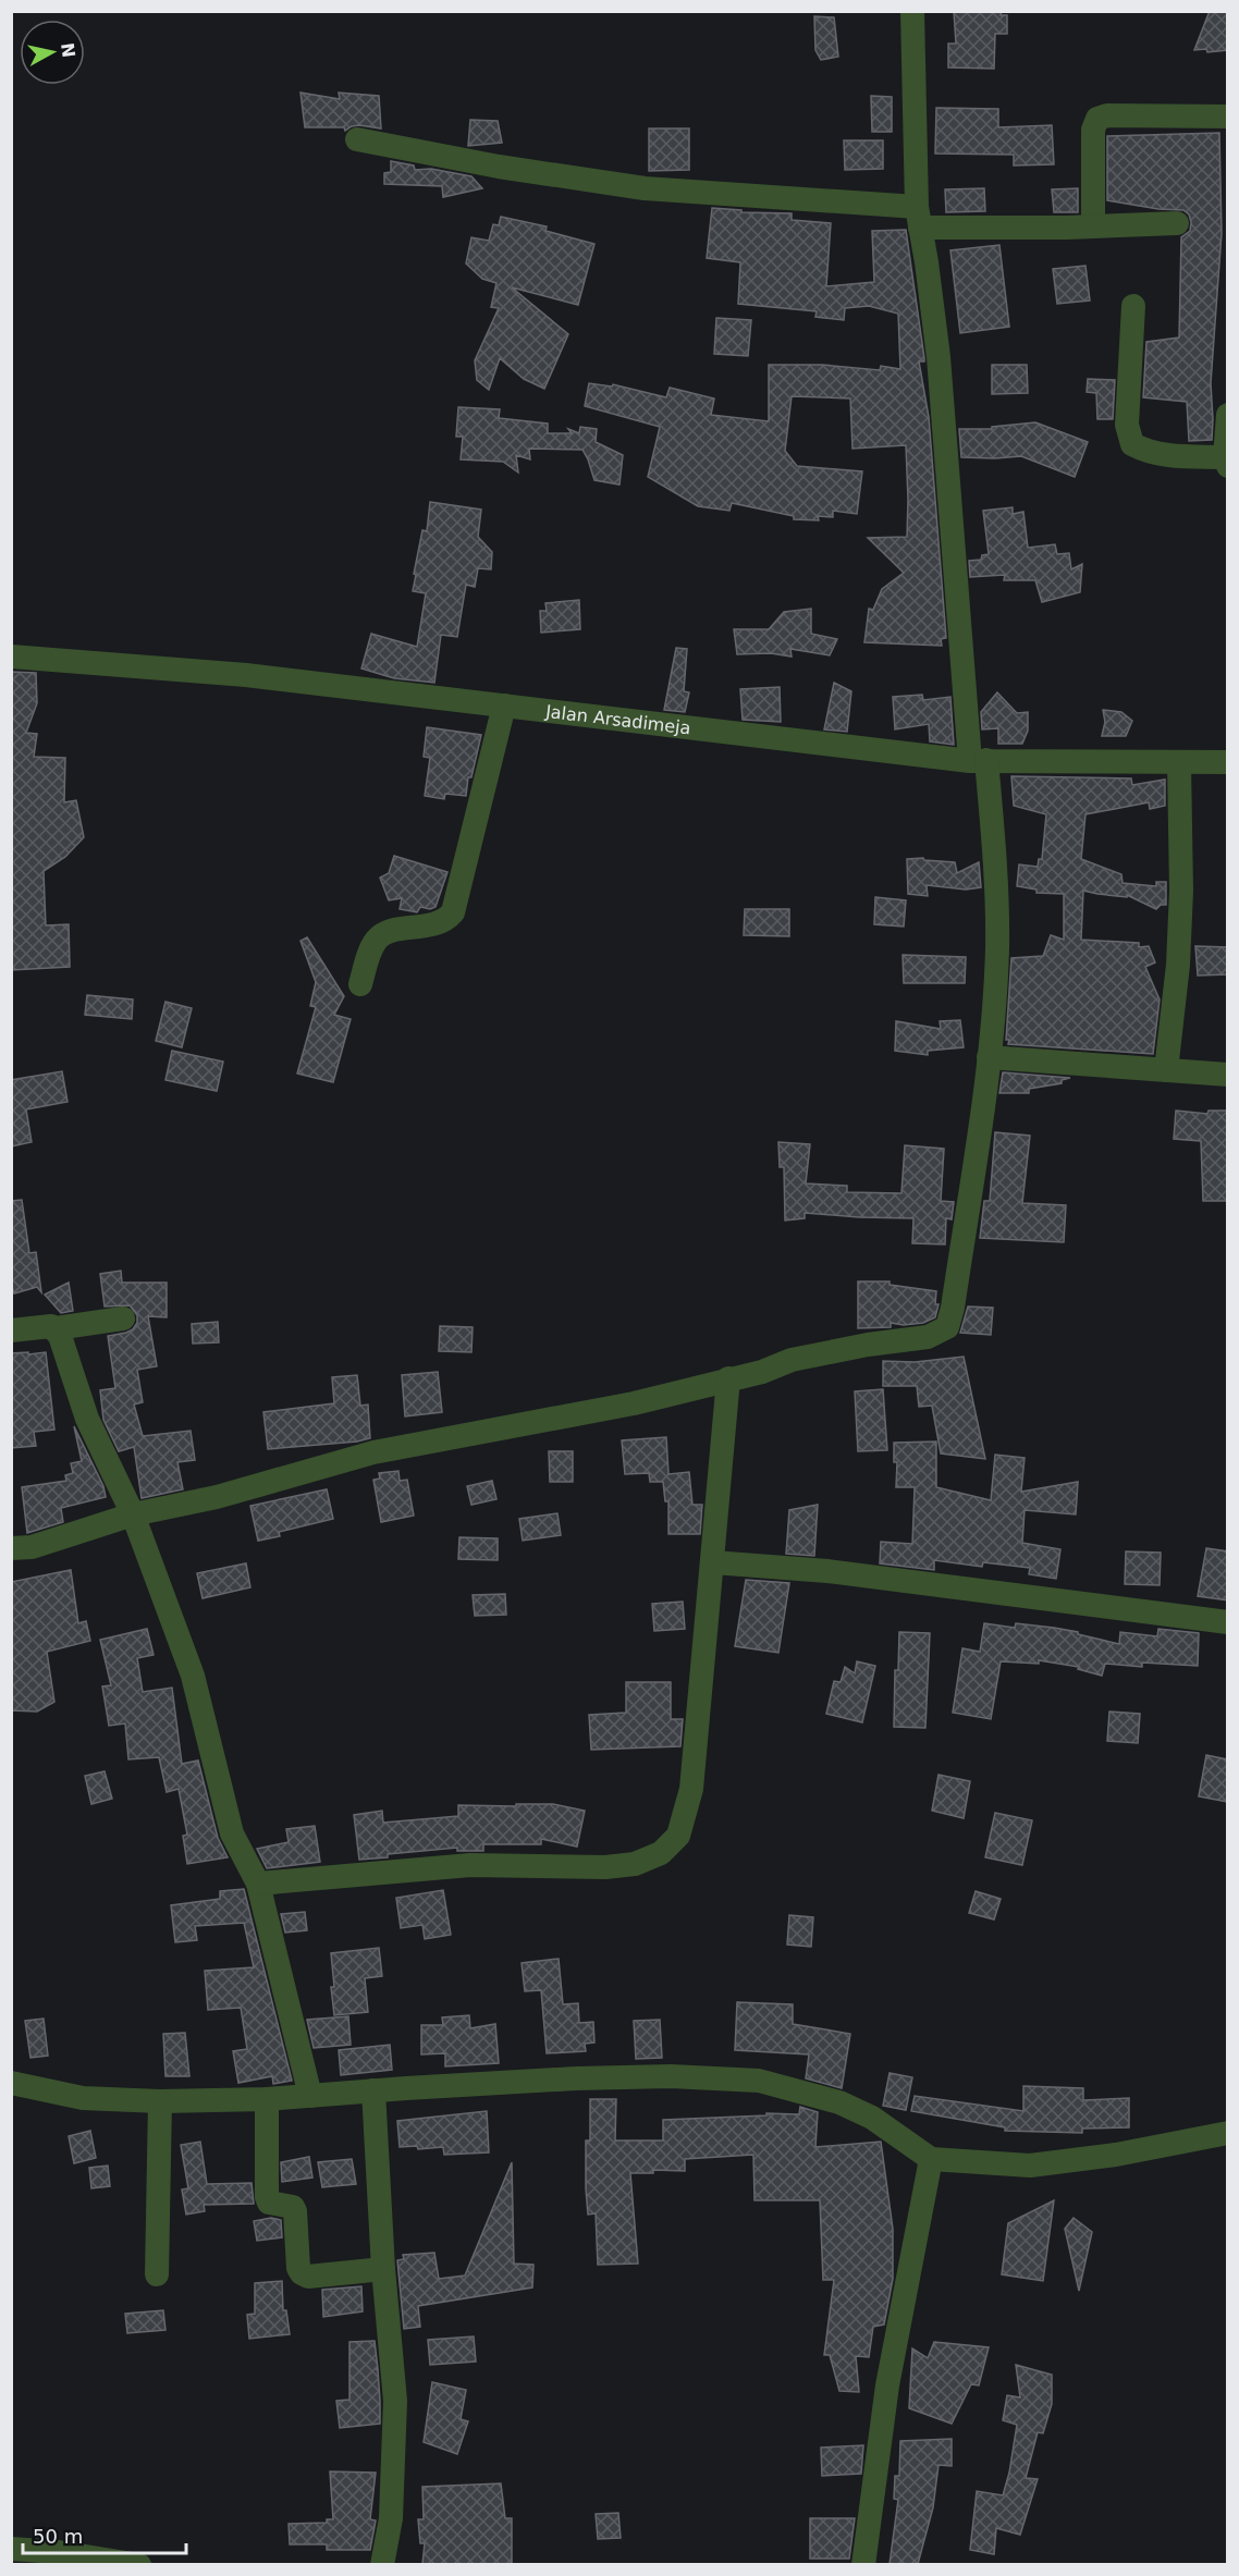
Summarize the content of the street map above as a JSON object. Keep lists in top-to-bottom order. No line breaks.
{"streets":{"street":["Jalan Arsadimeja"]},"scale_bar":"50 m","north":"right"}
